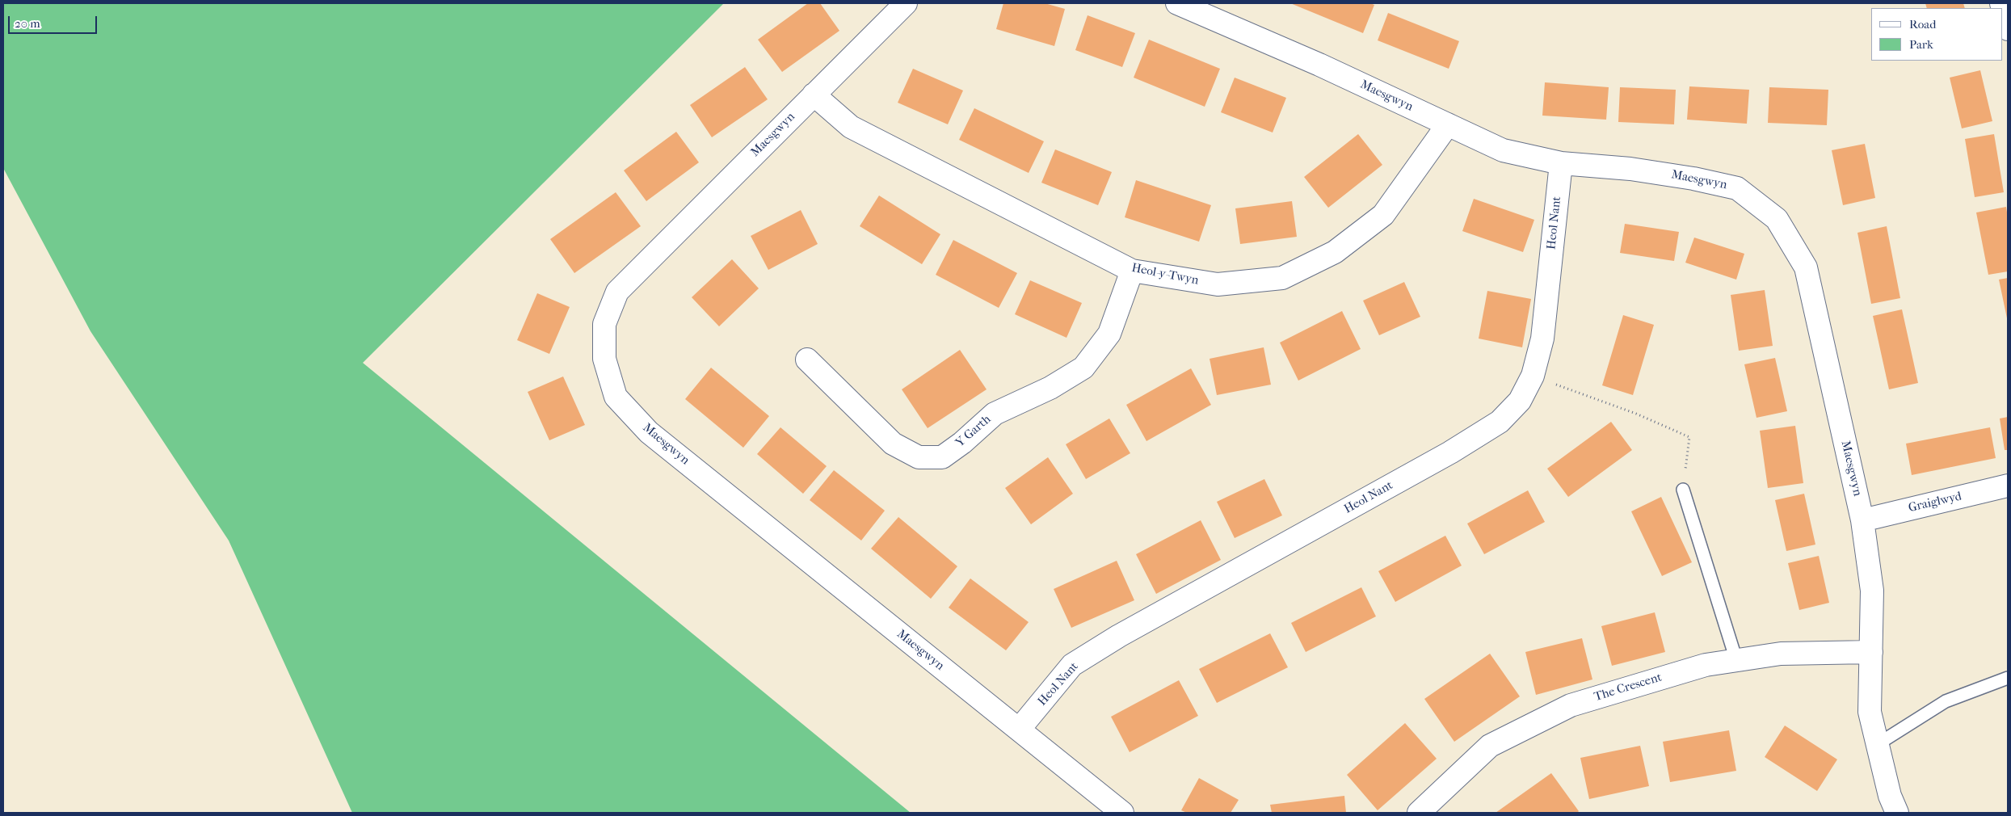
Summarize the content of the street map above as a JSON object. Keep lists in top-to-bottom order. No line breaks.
{"streets":{"street":["Maesgwyn","Heol Nant","Heol-y-Twyn","Y Garth","Graiglwyd","The Crescent"]},"crossings":[["Maesgwyn","Heol Nant"],["Maesgwyn","Heol-y-Twyn"],["Maesgwyn","Graiglwyd"],["Maesgwyn","The Crescent"],["Heol-y-Twyn","Y Garth"]],"legend":["Road","Park"],"scale_bar":"20 m"}
